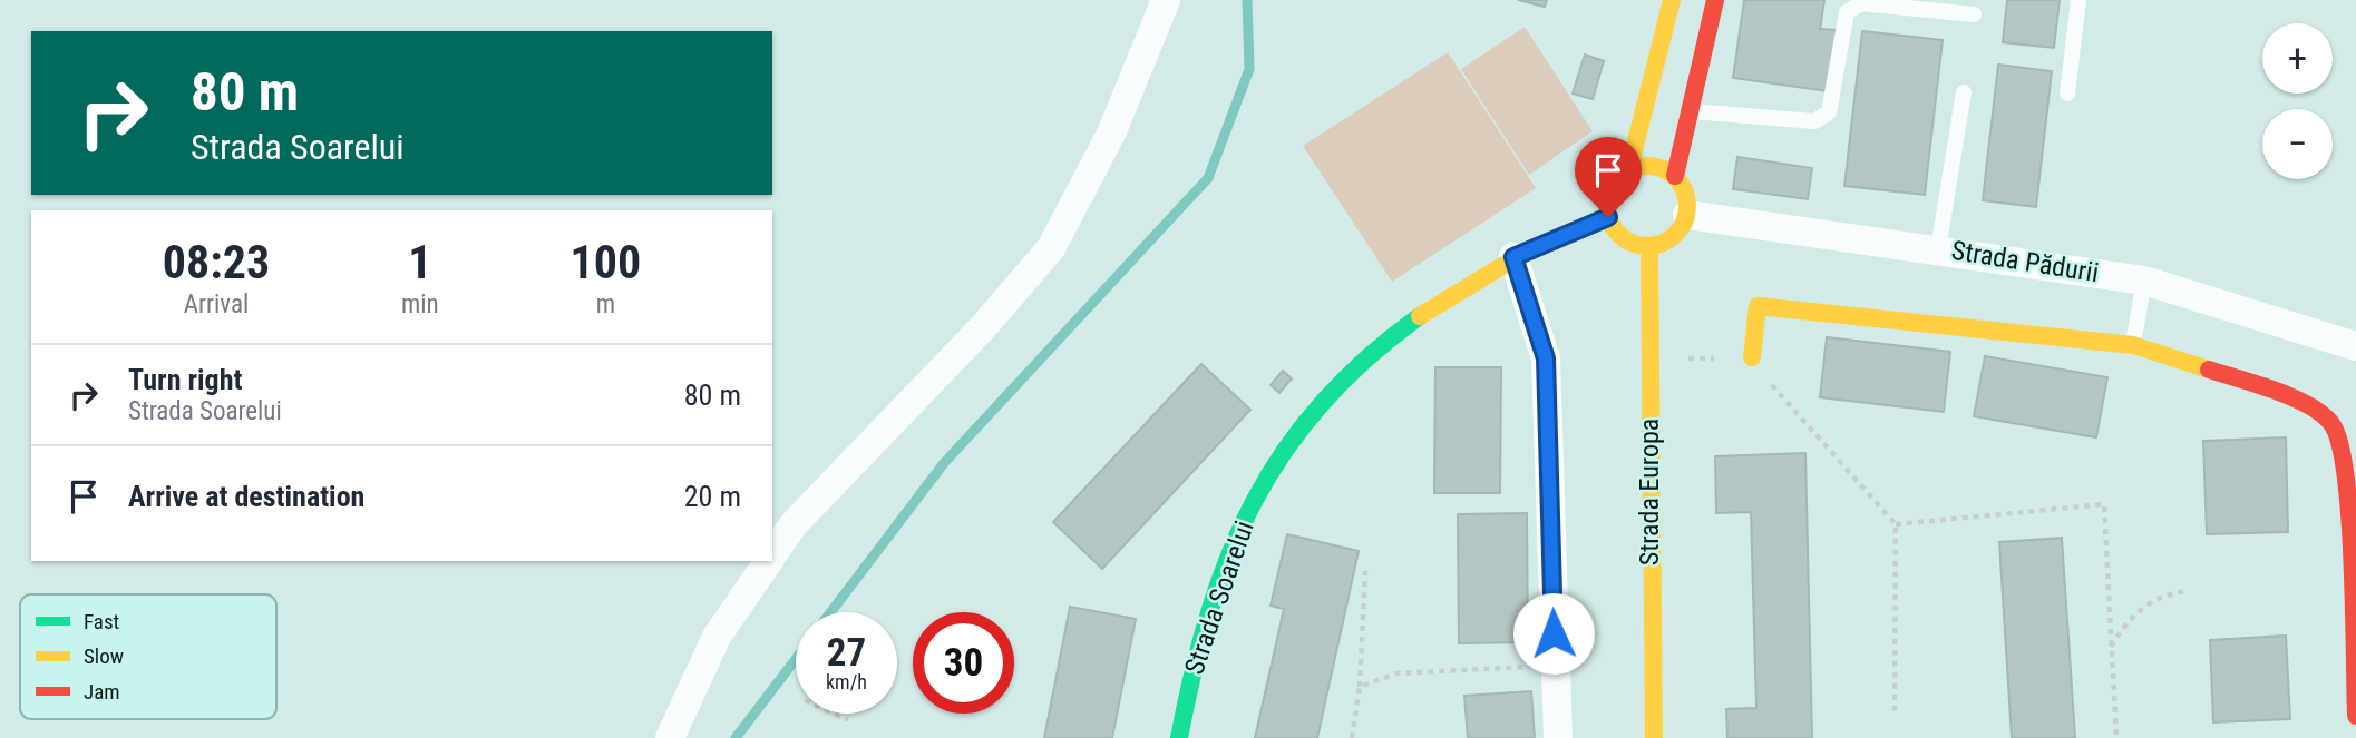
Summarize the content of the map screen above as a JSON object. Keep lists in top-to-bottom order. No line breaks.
{"streets":{"street":["Strada Pădurii","Strada Europa","Strada Soarelui"]},"crossings":[["Strada Pădurii","Strada Europa"],["Strada Pădurii","Strada Soarelui"],["Strada Europa","Strada Soarelui"]],"legend":["Fast","Slow","Jam"],"page":{"map_buttons":["+","−"],"turn":["80 m","Strada Soarelui"],"eta":["08:23","Arrival","1","min","100","m"],"list":[{"name":"Turn right","note":"Strada Soarelui","value":"80 m"},{"name":"Arrive at destination","value":"20 m"}],"speed":"27 km/h","limit":"30"}}
